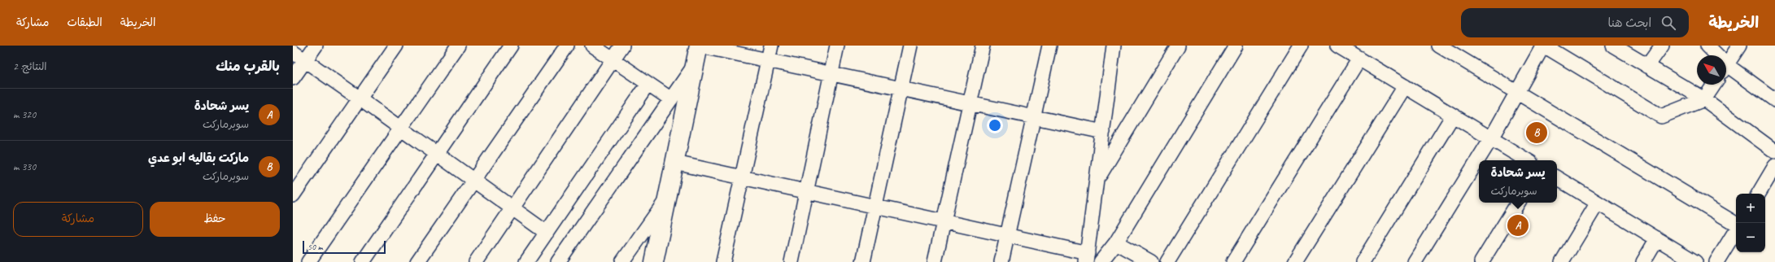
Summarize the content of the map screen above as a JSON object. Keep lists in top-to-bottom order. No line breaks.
{"scale_bar":"50 m","north":"top left","page":{"header":"الخريطة","search":"ابحث هنا","nav":["الخريطة","الطبقات","مشاركة"],"heading":["بالقرب منك","النتائج: 2"],"list":[{"mark":"A","name":"يسر شحادة","note":"سوبرماركت","value":"320 m"},{"mark":"B","name":"ماركت بقاليه ابو عدي","note":"سوبرماركت","value":"330 m"}],"pins":["B","A"],"popup":["يسر شحادة","سوبرماركت"],"buttons":["حفظ","مشاركة"],"map_buttons":["+","−"],"scale":"50 m"}}
